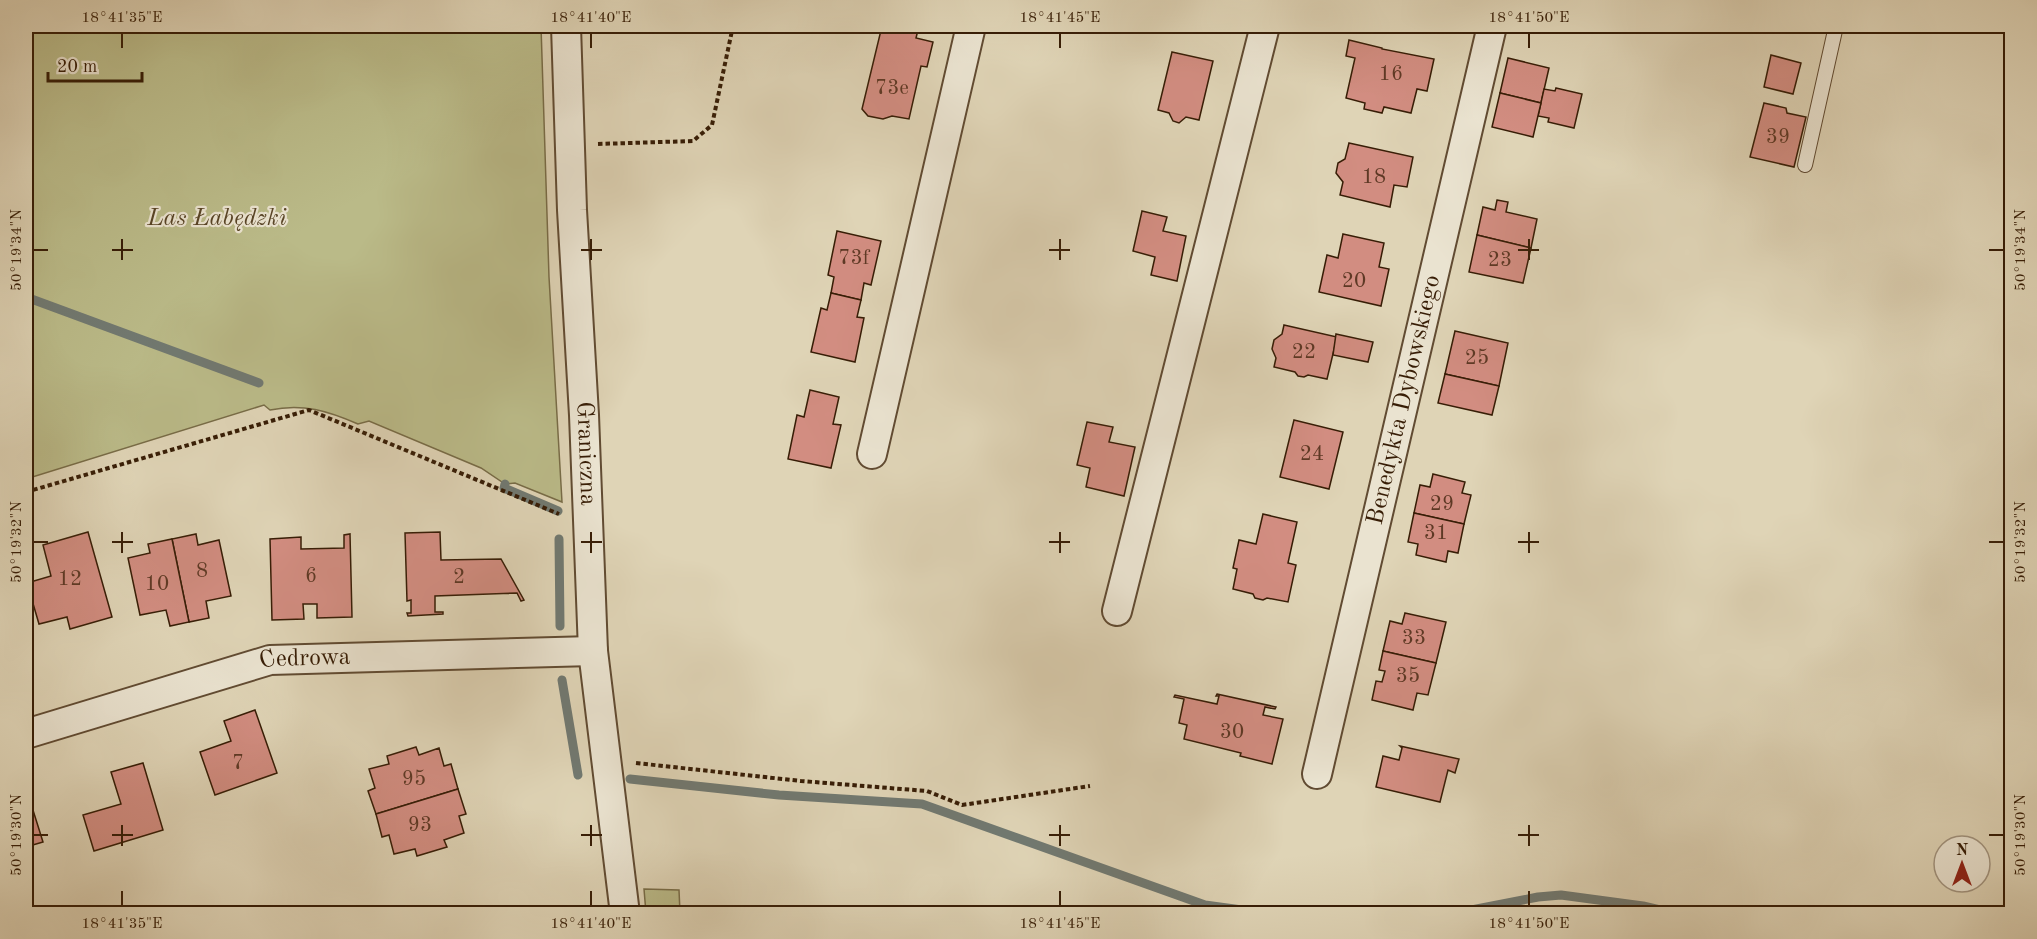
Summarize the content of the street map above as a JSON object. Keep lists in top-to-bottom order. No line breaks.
{"streets":{"street":["Benedykta Dybowskiego","Graniczna","Cedrowa"]},"crossings":[["Graniczna","Cedrowa"]],"parks":["Las Łabędzki"],"house_numbers":["16","73e","39","18","73f","23","20","22","25","24","29","31","8","6","2","12","10","33","35","30","7","95","93"],"scale_bar":"20 m","north":"top","coordinates":["18°41'35\"E","18°41'40\"E","18°41'45\"E","18°41'50\"E","50°19'34\"N","50°19'32\"N","50°19'30\"N"]}
